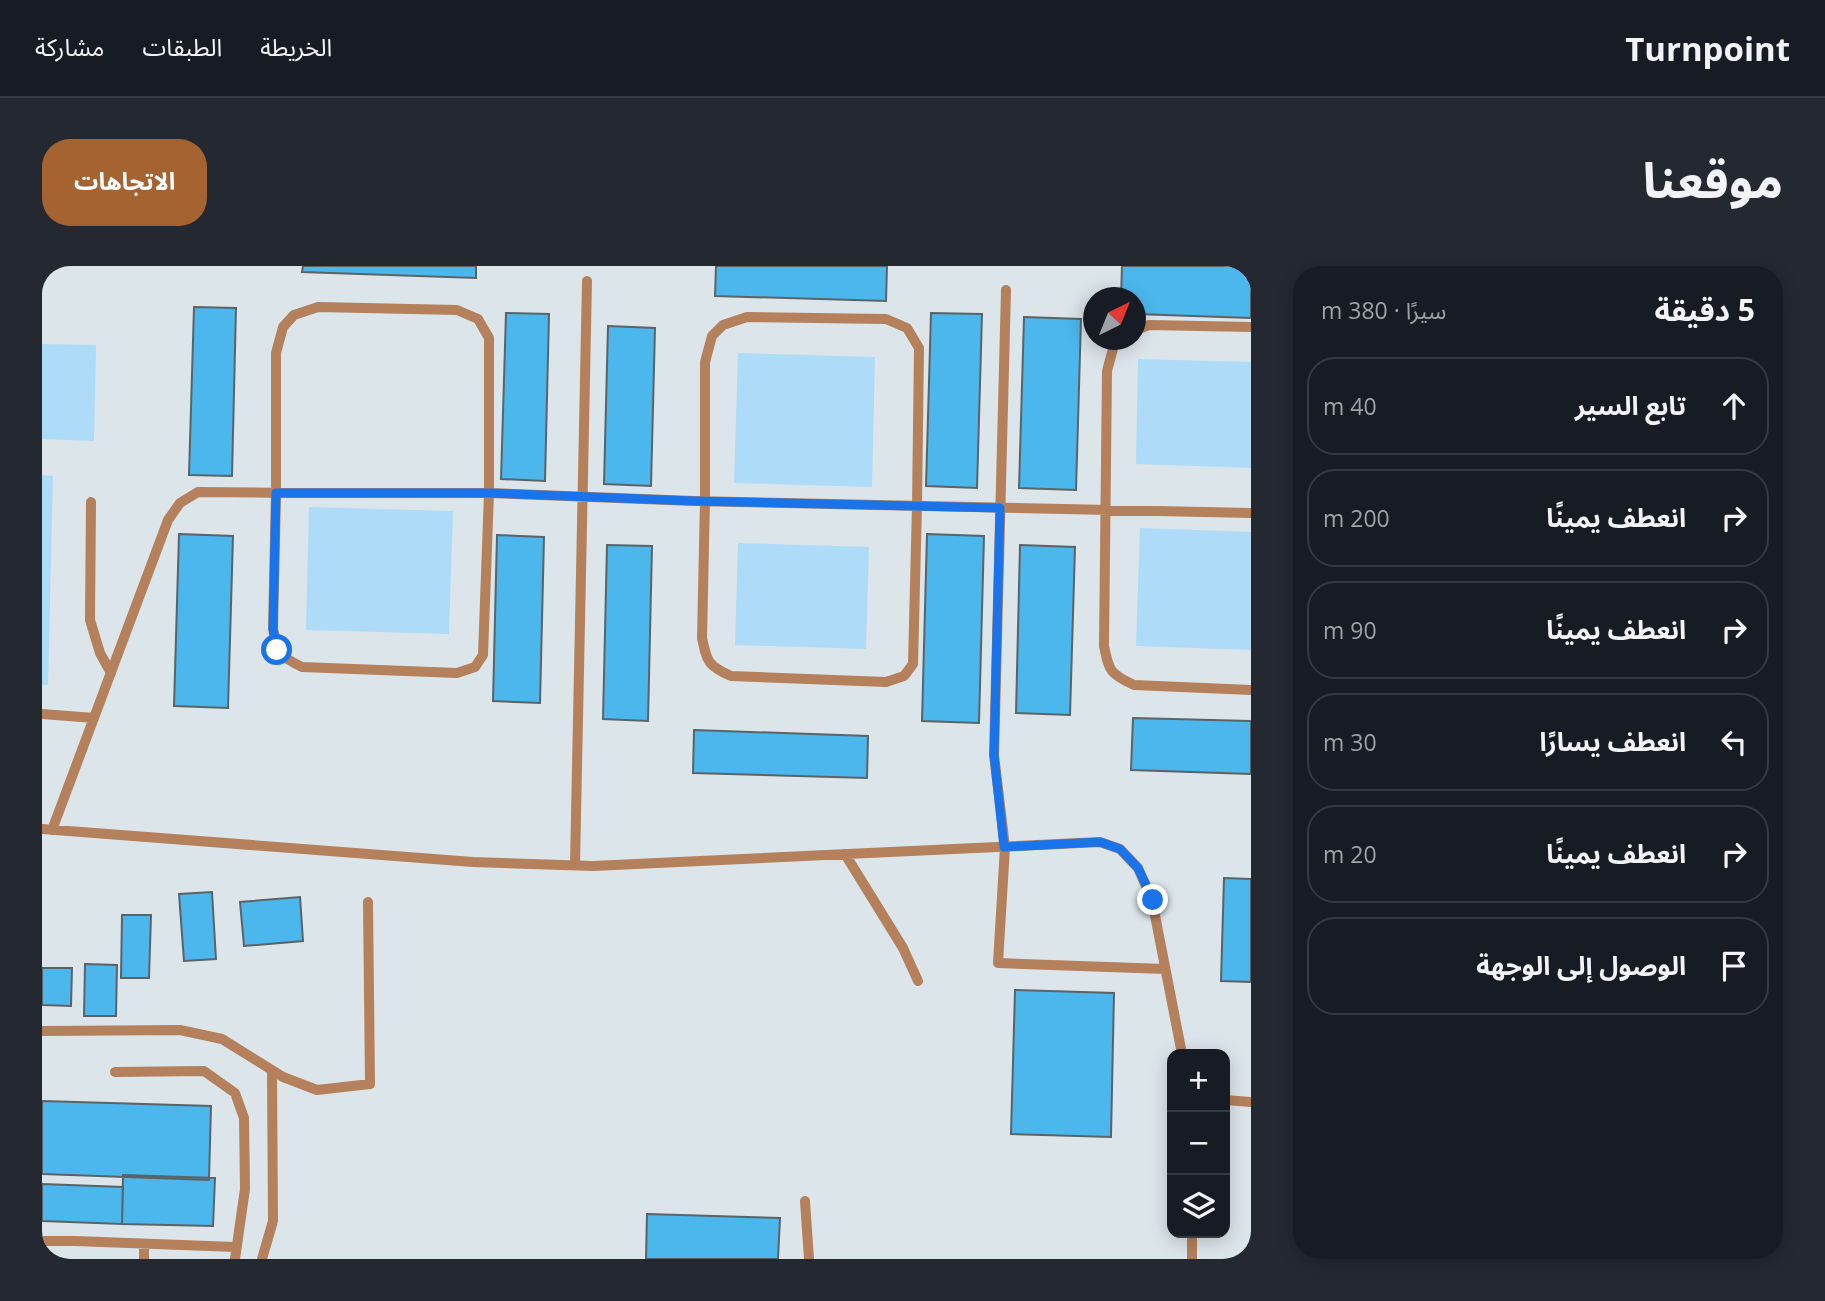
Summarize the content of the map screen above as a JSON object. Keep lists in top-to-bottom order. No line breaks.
{"north":"top right","page":{"header":"Turnpoint","nav":["الخريطة","الطبقات","مشاركة"],"title":"موقعنا","buttons":"الاتجاهات","heading":["5 دقيقة","سيرًا · 380 m"],"list":[["تابع السير","40 m"],["انعطف يمينًا","200 m"],["انعطف يمينًا","90 m"],["انعطف يسارًا","30 m"],["انعطف يمينًا","20 m"],"الوصول إلى الوجهة"],"map_buttons":["+","−"]}}
